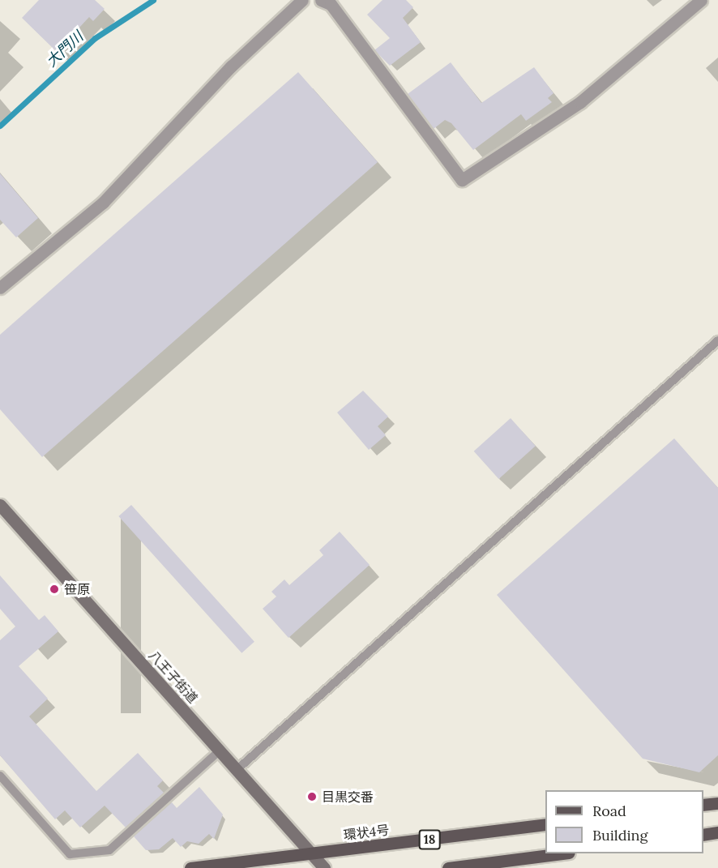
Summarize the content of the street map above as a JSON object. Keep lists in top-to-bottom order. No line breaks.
{"streets":{"main road":["環状4号","18"],"street":["八王子街道"]},"crossings":[["八王子街道","環状4号"]],"water":["大門川"],"places":["笹原","目黒交番"],"legend":["Road","Building"]}
